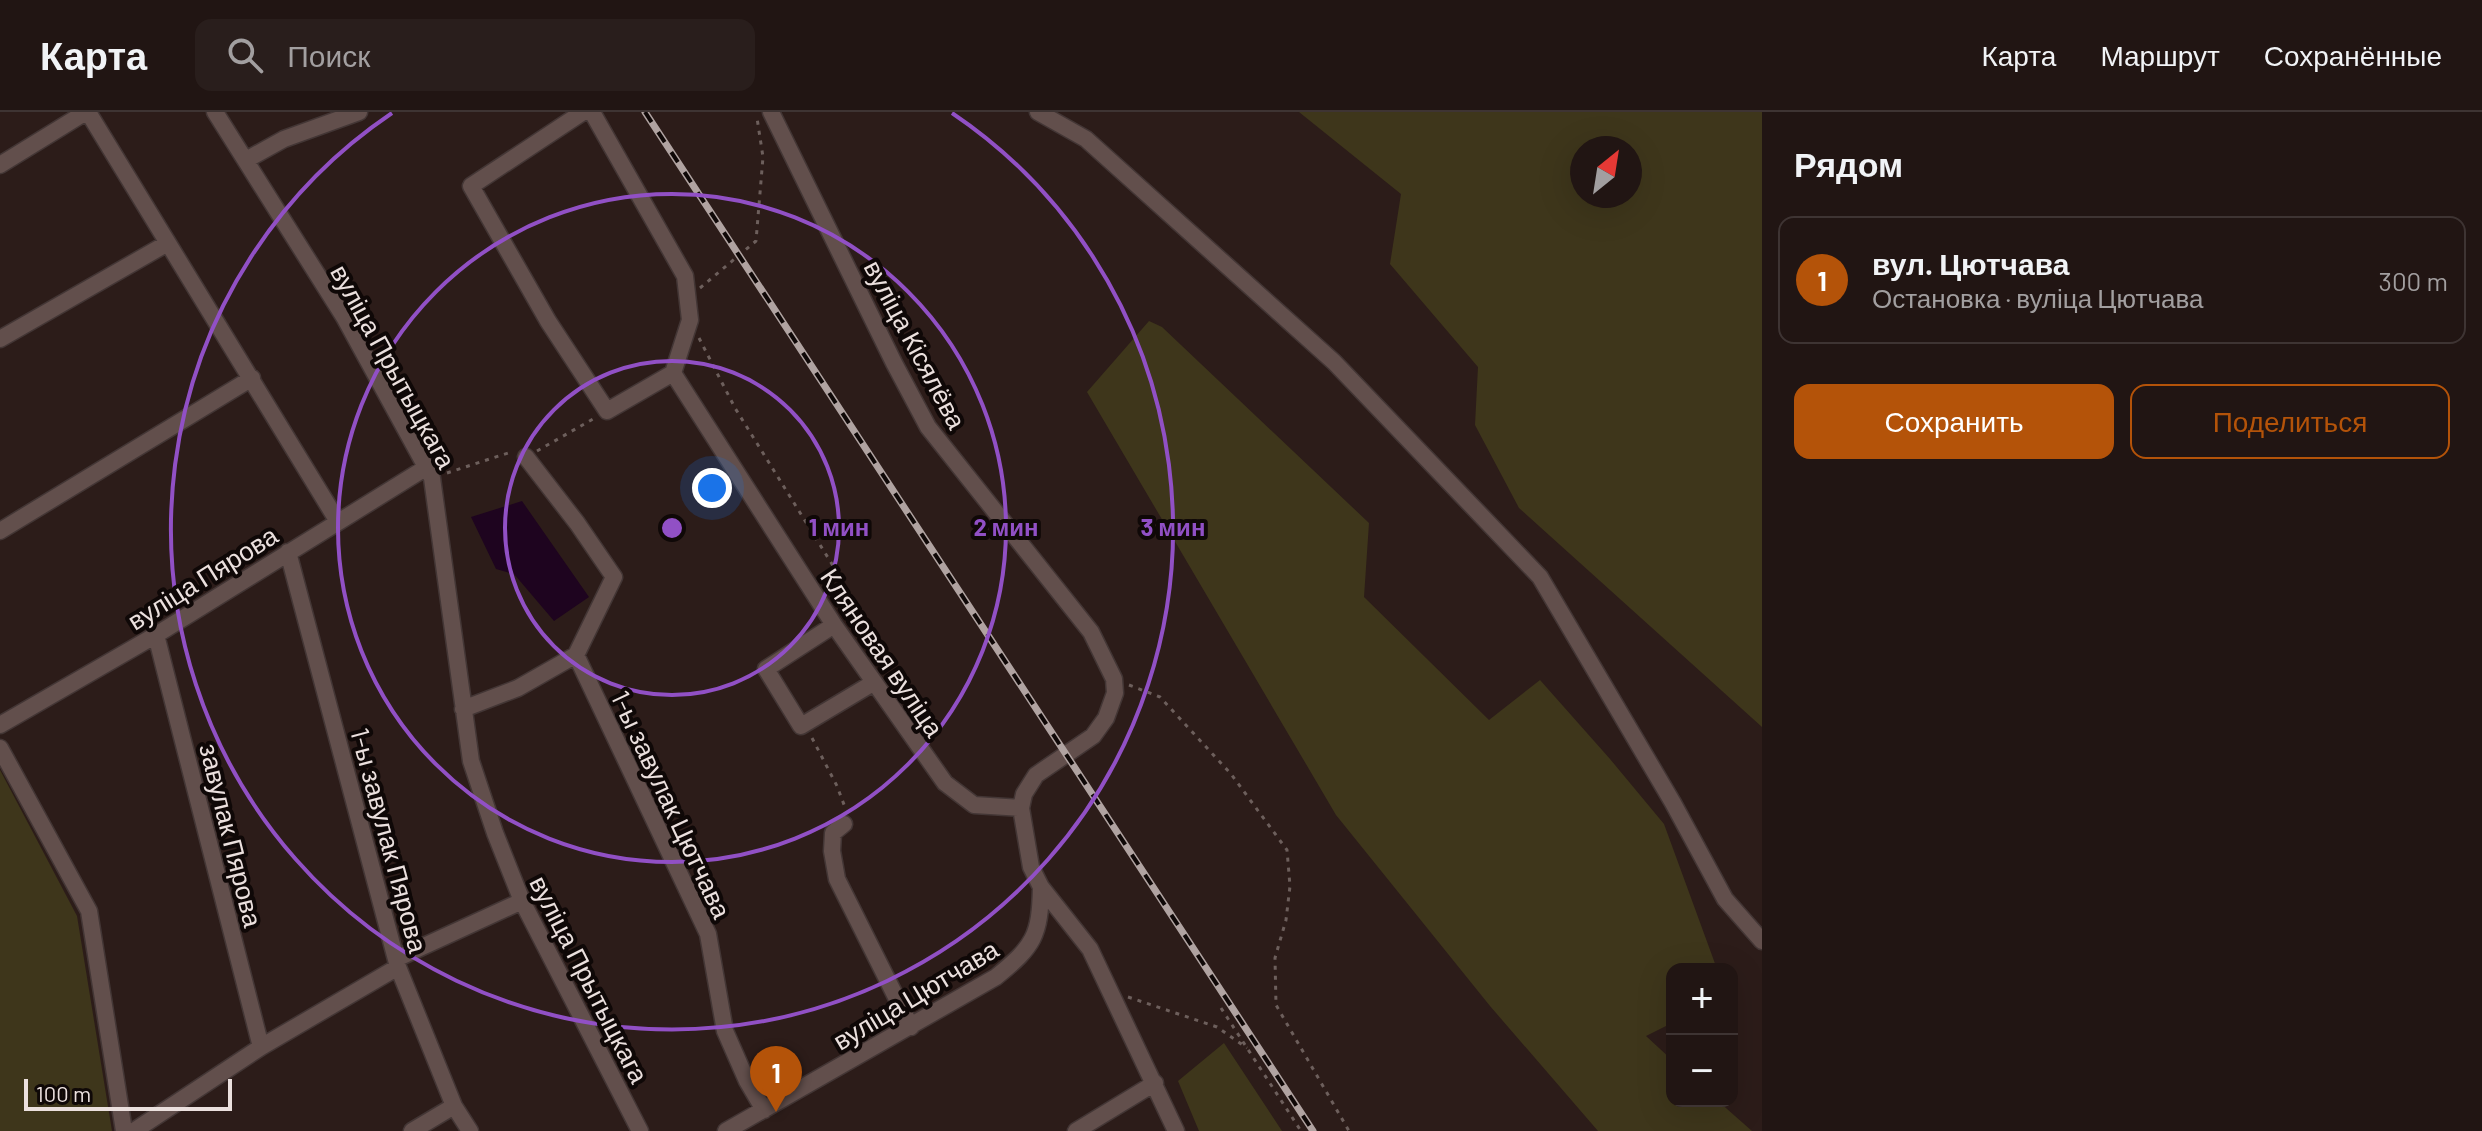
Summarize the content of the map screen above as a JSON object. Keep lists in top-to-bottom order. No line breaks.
{"streets":{"street":["вуліца Кісялёва","вуліца Прытыцкага","вуліца Пярова","Кляновая вуліца","1-ы завулак Цютчава","завулак Пярова","1-ы завулак Пярова","вуліца Цютчава"]},"crossings":[["вуліца Прытыцкага","вуліца Пярова"],["вуліца Пярова","завулак Пярова"],["вуліца Пярова","1-ы завулак Пярова"],["1-ы завулак Цютчава","вуліца Цютчава"]],"scale_bar":"100 m","north":"top right","page":{"header":"Карта","search":"Поиск","nav":["Карта","Маршрут","Сохранённые"],"heading":"Рядом","list":[{"mark":"1","name":"вул. Цютчава","note":"Остановка · вуліца Цютчава","value":"300 m"}],"buttons":["Сохранить","Поделиться"],"map_buttons":["+","−"],"pins":"1","scale":"100 m"},"rings":["1 мин","2 мин","3 мин"]}
